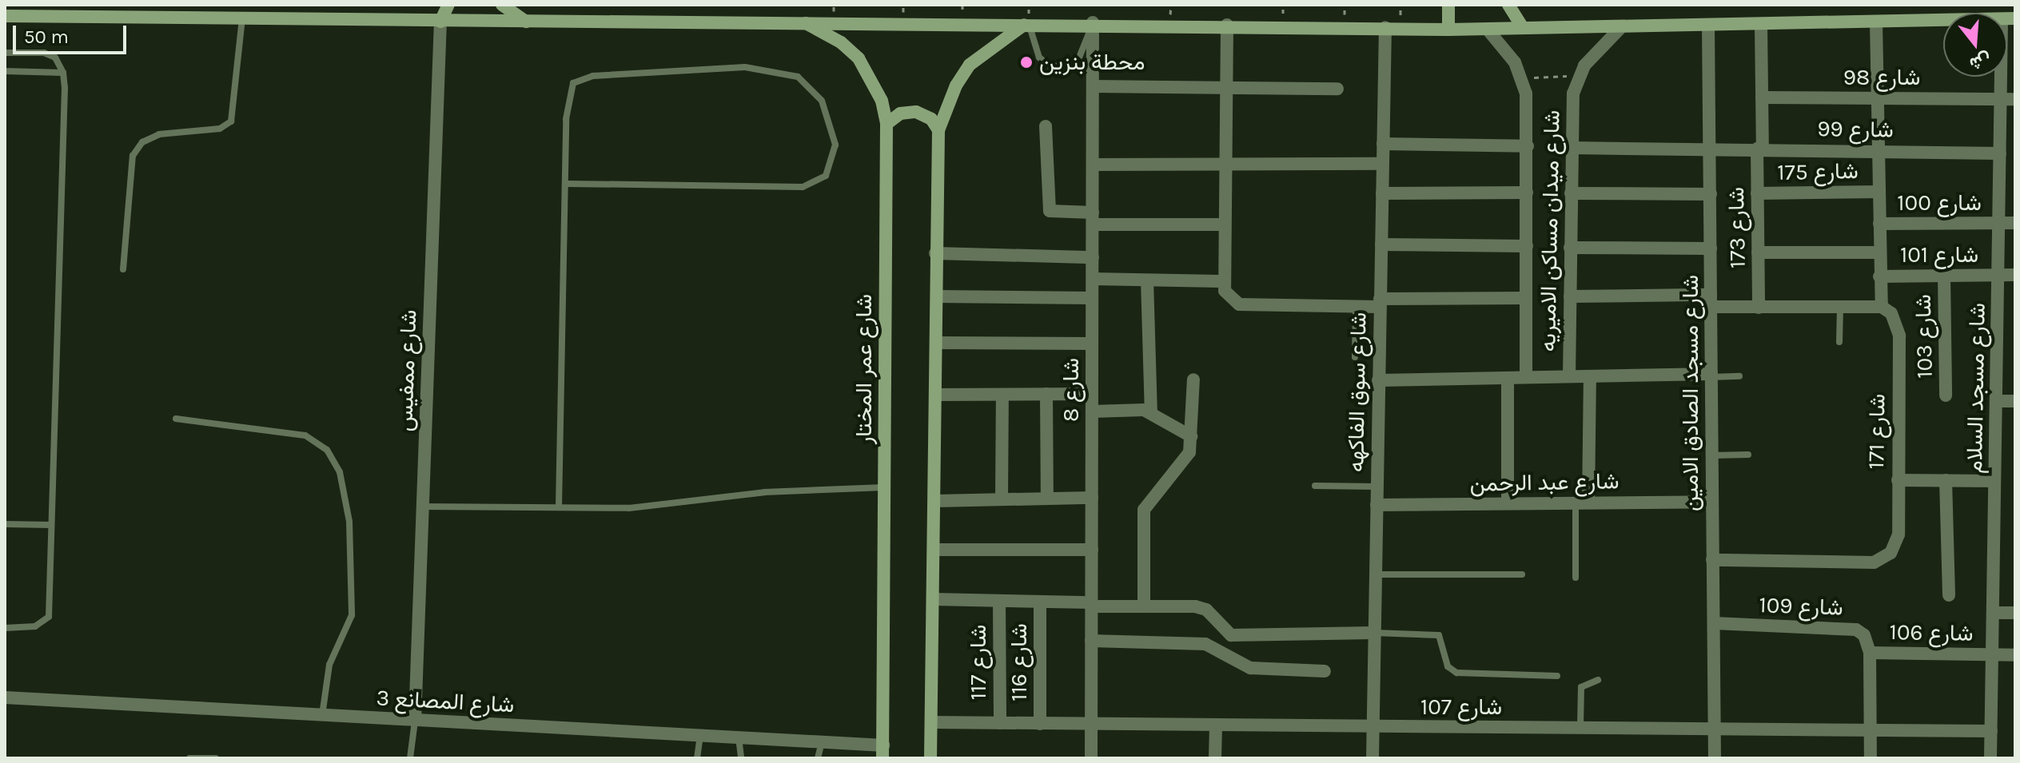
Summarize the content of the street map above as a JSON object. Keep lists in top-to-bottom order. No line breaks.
{"streets":{"main road":["شارع عمر المختار"],"street":["شارع 98","شارع 99","شارع 175","شارع 100","شارع 173","شارع ميدان مساكن الاميريه","شارع 101","شارع 103","شارع ممفيس","شارع مسجد السلام","شارع 8","شارع سوق الفاكهه","شارع مسجد الصادق الامين","شارع 171","شارع عبد الرحمن","شارع 109","شارع 106","شارع 117","شارع 116","شارع المصانع 3","شارع 107"]},"crossings":[["شارع 98","شارع 173"],["شارع 98","شارع مسجد السلام"],["شارع 99","شارع 173"],["شارع 99","شارع ميدان مساكن الاميريه"],["شارع 99","شارع مسجد السلام"],["شارع 99","شارع مسجد الصادق الامين"],["شارع 175","شارع 173"],["شارع 100","شارع مسجد السلام"],["شارع 101","شارع 103"],["شارع 101","شارع مسجد السلام"],["شارع عمر المختار","شارع المصانع 3"],["شارع ممفيس","شارع المصانع 3"],["شارع مسجد السلام","شارع 106"],["شارع مسجد السلام","شارع 107"],["شارع 8","شارع 107"],["شارع سوق الفاكهه","شارع عبد الرحمن"],["شارع سوق الفاكهه","شارع 107"],["شارع مسجد الصادق الامين","شارع 171"],["شارع مسجد الصادق الامين","شارع عبد الرحمن"],["شارع مسجد الصادق الامين","شارع 109"],["شارع مسجد الصادق الامين","شارع 107"],["شارع 109","شارع 106"],["شارع 117","شارع 107"],["شارع 116","شارع 107"]],"places":["محطة بنزين"],"scale_bar":"50 m","north":"bottom"}
